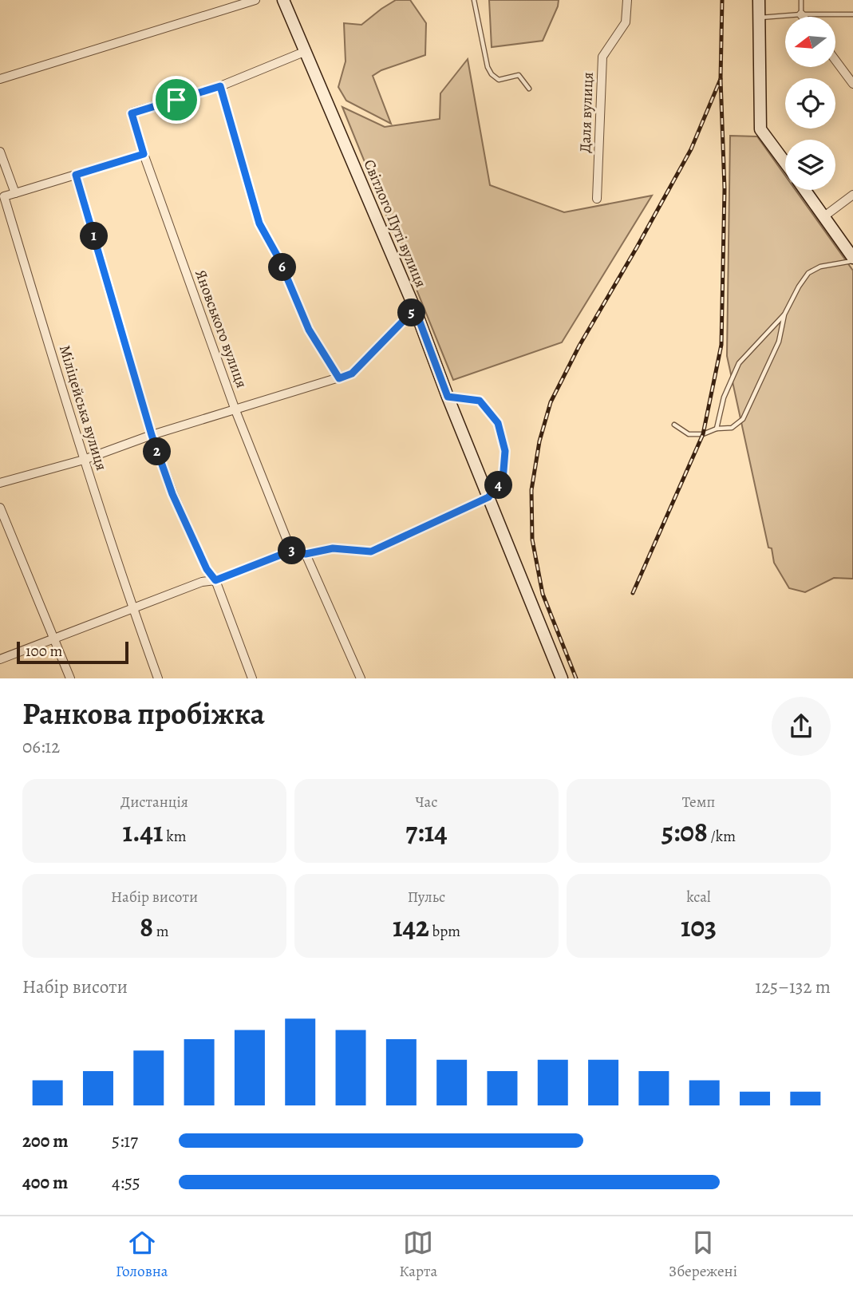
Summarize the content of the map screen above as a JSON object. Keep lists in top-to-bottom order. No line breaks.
{"streets":{"main road":["Світлого Путі вулиця"],"street":["Даля вулиця","Яновського вулиця","Міліцейська вулиця"]},"crossings":[["Яновського вулиця","Міліцейська вулиця"]],"scale_bar":"100 m","north":"left","page":{"pins":["1","6","5","2","4","3"],"scale":"100 m","heading":["Ранкова пробіжка","06:12"],"stats":[["Дистанція","1.41 km"],["Час","7:14"],["Темп","5:08 /km"],["Набір висоти","8 m"],["Пульс","142 bpm"],["kcal","103"]],"chart":["Набір висоти","125–132 m"],"list":[{"name":"200 m","note":"5:17"},{"name":"400 m","note":"4:55"}],"tabs":["Головна","Карта","Збережені"]}}
